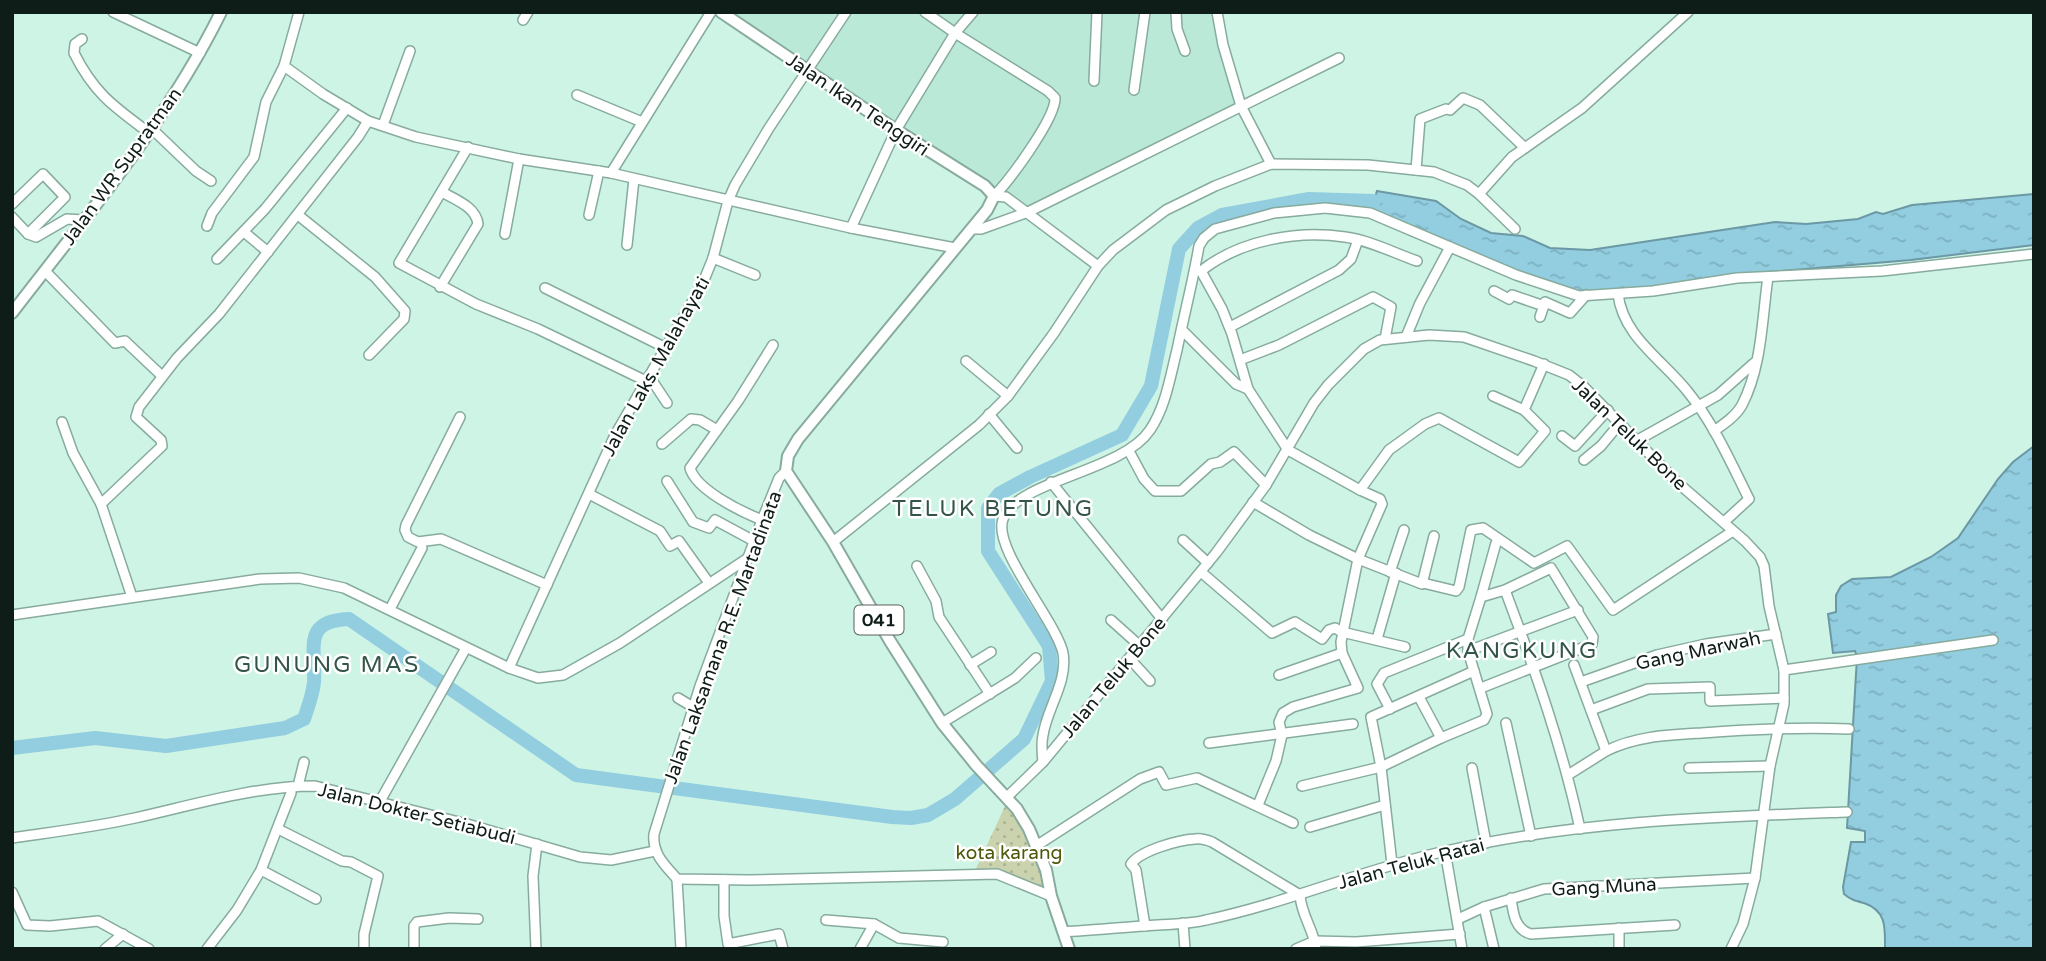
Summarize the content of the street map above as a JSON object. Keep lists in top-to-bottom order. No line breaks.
{"streets":{"main road":["Jalan Ikan Tenggiri","Jalan WR Supratman","041","Jalan Laksamana R.E. Martadinata"],"street":["Jalan Laks. Malahayati","Jalan Teluk Bone","Gang Marwah","Jalan Dokter Setiabudi","Jalan Teluk Ratai","Gang Muna"]},"crossings":[["Jalan Ikan Tenggiri","Jalan Laks. Malahayati"],["Jalan Ikan Tenggiri","Jalan Laksamana R.E. Martadinata"],["Jalan Teluk Bone","041"],["Jalan Teluk Bone","Jalan Laksamana R.E. Martadinata"],["Jalan Teluk Bone","Gang Marwah"],["Jalan Teluk Bone","Jalan Teluk Ratai"],["Jalan Teluk Bone","Gang Muna"],["041","Jalan Laksamana R.E. Martadinata"],["041","Jalan Teluk Ratai"],["Jalan Laksamana R.E. Martadinata","Jalan Dokter Setiabudi"]],"districts":["TELUK BETUNG","KANGKUNG","GUNUNG MAS"],"parks":["kota karang"]}
